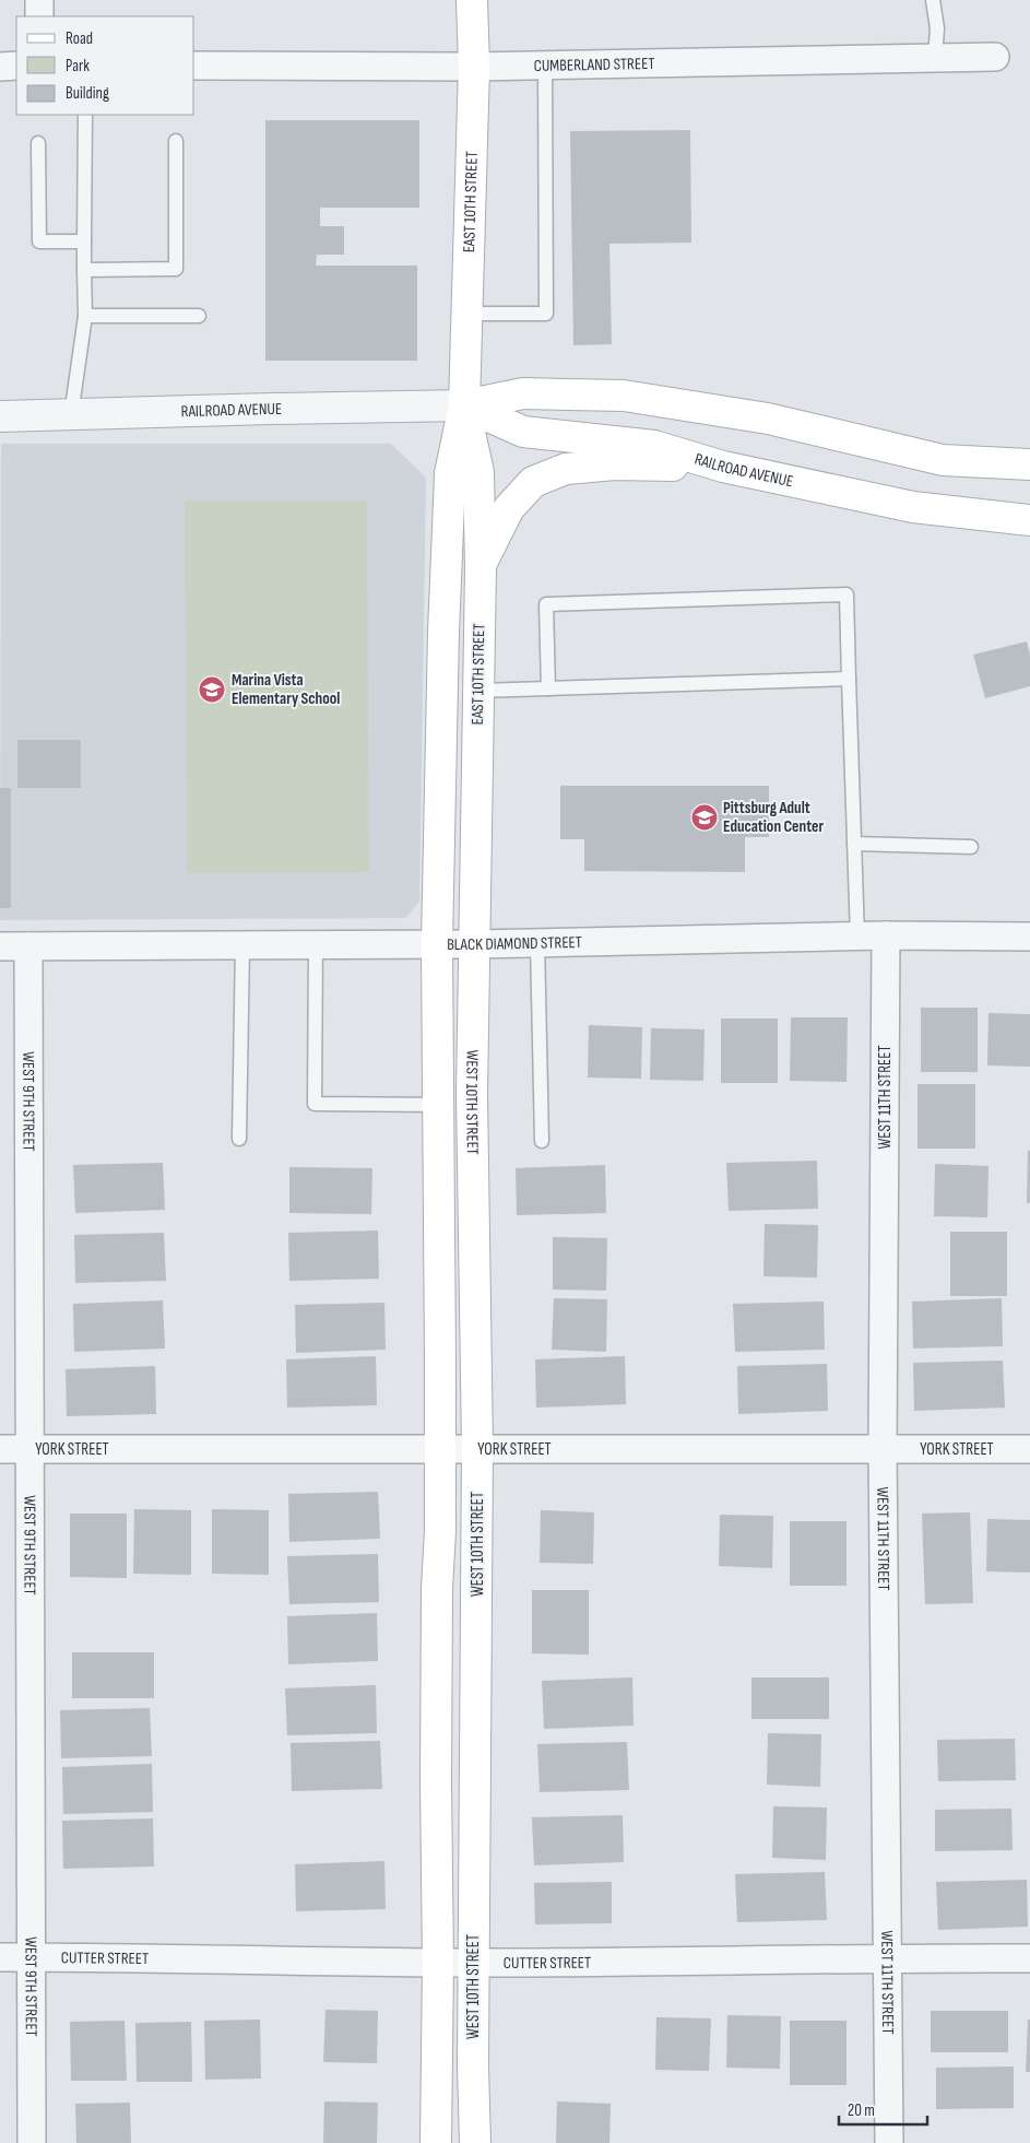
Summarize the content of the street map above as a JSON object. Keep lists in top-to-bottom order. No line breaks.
{"streets":{"main road":["EAST 10TH STREET","RAILROAD AVENUE","WEST 10TH STREET"],"street":["CUMBERLAND STREET","BLACK DIAMOND STREET","WEST 11TH STREET","WEST 9TH STREET","YORK STREET","CUTTER STREET"]},"crossings":[["CUMBERLAND STREET","EAST 10TH STREET"],["EAST 10TH STREET","RAILROAD AVENUE"],["EAST 10TH STREET","BLACK DIAMOND STREET"],["EAST 10TH STREET","WEST 10TH STREET"],["BLACK DIAMOND STREET","WEST 11TH STREET"],["BLACK DIAMOND STREET","WEST 10TH STREET"],["BLACK DIAMOND STREET","WEST 9TH STREET"],["WEST 11TH STREET","YORK STREET"],["WEST 11TH STREET","CUTTER STREET"],["WEST 10TH STREET","YORK STREET"],["WEST 10TH STREET","CUTTER STREET"],["WEST 9TH STREET","YORK STREET"],["WEST 9TH STREET","CUTTER STREET"]],"places":{"school or university":["Marina Vista Elementary School","Pittsburg Adult Education Center"]},"legend":["Road","Park","Building"],"scale_bar":"20 m"}
